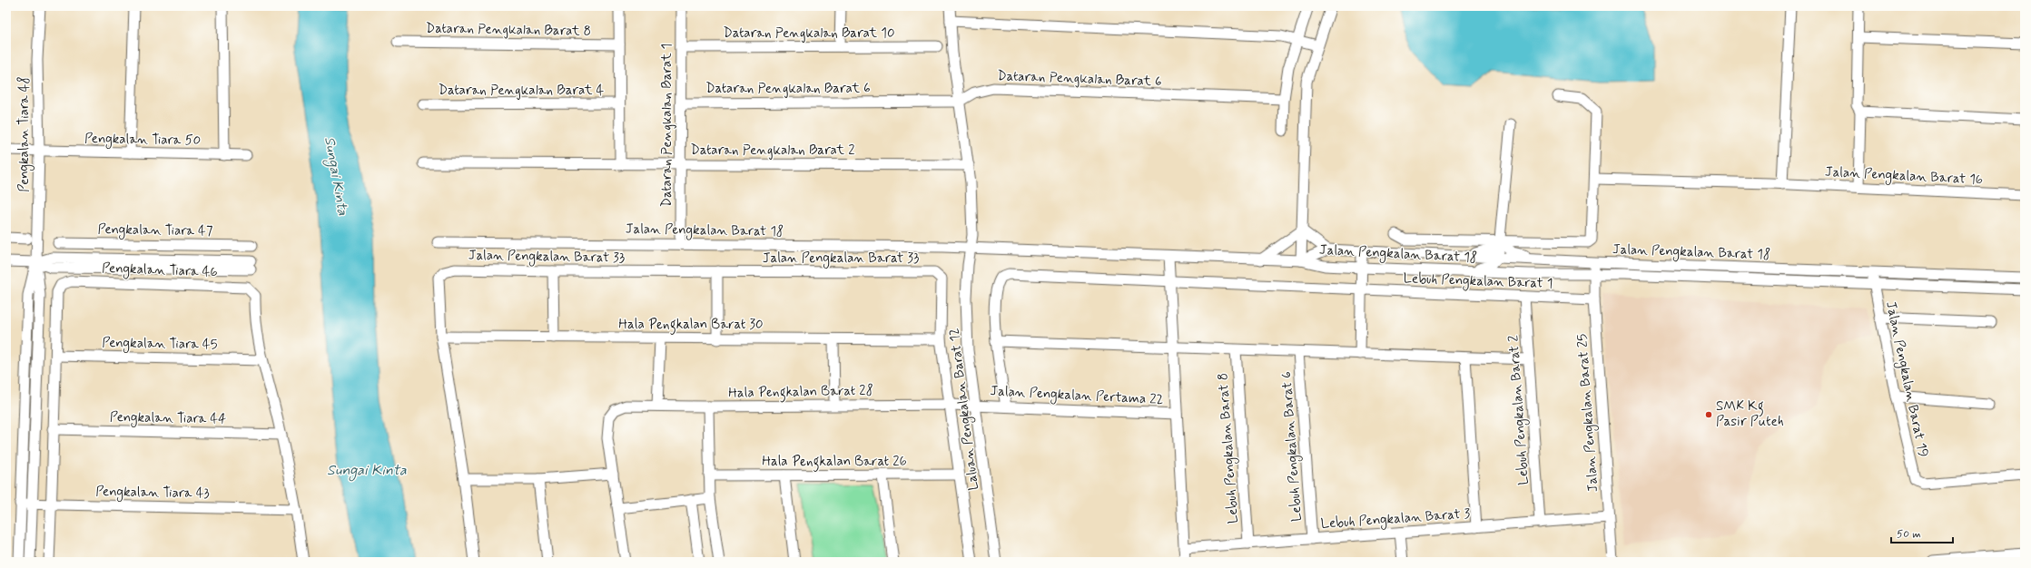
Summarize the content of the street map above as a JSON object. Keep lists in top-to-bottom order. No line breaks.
{"streets":{"street":["Dataran Pengkalan Barat 8","Dataran Pengkalan Barat 10","Dataran Pengkalan Barat 6","Dataran Pengkalan Barat 4","Dataran Pengkalan Barat 1","Pengkalan Tiara 48","Pengkalan Tiara 50","Dataran Pengkalan Barat 2","Jalan Pengkalan Barat 16","Pengkalan Tiara 47","Jalan Pengkalan Barat 18","Jalan Pengkalan Barat 33","Pengkalan Tiara 46","Lebuh Pengkalan Barat 1","Hala Pengkalan Barat 30","Pengkalan Tiara 45","Jalan Pengkalan Barat 19","Hala Pengkalan Barat 28","Jalan Pengkalan Pertama 22","Laluan Pengkalan Barat 12","Lebuh Pengkalan Barat 2","Jalan Pengkalan Barat 25","Pengkalan Tiara 44","Lebuh Pengkalan Barat 6","Lebuh Pengkalan Barat 8","Hala Pengkalan Barat 26","Pengkalan Tiara 43","Lebuh Pengkalan Barat 3"]},"crossings":[["Dataran Pengkalan Barat 10","Dataran Pengkalan Barat 1"],["Dataran Pengkalan Barat 6","Dataran Pengkalan Barat 1"],["Dataran Pengkalan Barat 6","Laluan Pengkalan Barat 12"],["Dataran Pengkalan Barat 1","Dataran Pengkalan Barat 2"],["Dataran Pengkalan Barat 1","Jalan Pengkalan Barat 18"],["Pengkalan Tiara 48","Pengkalan Tiara 50"],["Dataran Pengkalan Barat 2","Laluan Pengkalan Barat 12"],["Jalan Pengkalan Barat 18","Jalan Pengkalan Barat 19"],["Jalan Pengkalan Barat 18","Laluan Pengkalan Barat 12"],["Jalan Pengkalan Barat 18","Jalan Pengkalan Barat 25"],["Jalan Pengkalan Barat 33","Hala Pengkalan Barat 30"],["Pengkalan Tiara 46","Pengkalan Tiara 45"],["Lebuh Pengkalan Barat 1","Lebuh Pengkalan Barat 2"],["Lebuh Pengkalan Barat 1","Jalan Pengkalan Barat 25"],["Hala Pengkalan Barat 28","Jalan Pengkalan Pertama 22"],["Hala Pengkalan Barat 28","Laluan Pengkalan Barat 12"],["Jalan Pengkalan Pertama 22","Laluan Pengkalan Barat 12"],["Lebuh Pengkalan Barat 2","Lebuh Pengkalan Barat 3"],["Jalan Pengkalan Barat 25","Lebuh Pengkalan Barat 3"],["Lebuh Pengkalan Barat 6","Lebuh Pengkalan Barat 3"],["Lebuh Pengkalan Barat 8","Lebuh Pengkalan Barat 3"]],"water":["Sungai Kinta"],"places":["SMK Kg Pasir Puteh"],"scale_bar":"50 m"}
